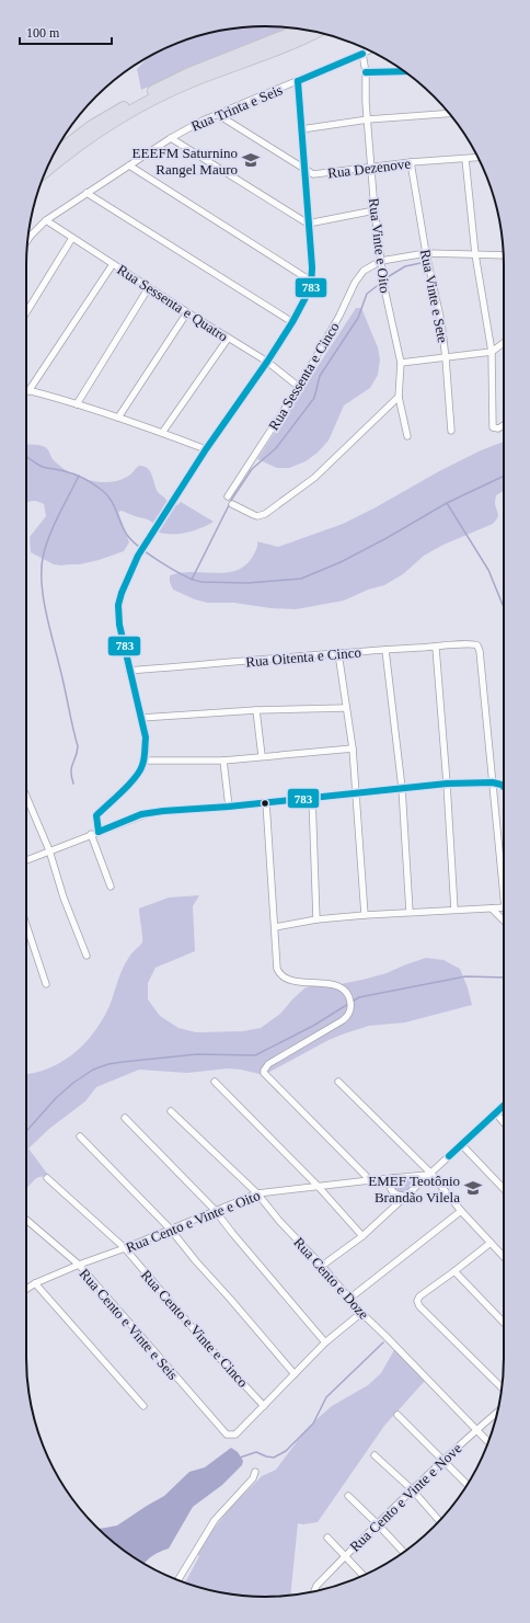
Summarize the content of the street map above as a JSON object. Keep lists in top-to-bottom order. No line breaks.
{"streets":{"street":["Rua Trinta e Seis","Rua Dezenove","Rua Vinte e Oito","Rua Vinte e Sete","Rua Sessenta e Quatro","Rua Sessenta e Cinco","Rua Oitenta e Cinco","Rua Cento e Vinte e Oito","Rua Cento e Doze","Rua Cento e Vinte e Seis","Rua Cento e Vinte e Cinco","Rua Cento e Vinte e Nove"]},"crossings":[["Rua Trinta e Seis","Rua Dezenove"],["Rua Trinta e Seis","Rua Vinte e Oito"],["Rua Trinta e Seis","Rua Sessenta e Quatro"],["Rua Dezenove","Rua Vinte e Oito"],["Rua Dezenove","Rua Vinte e Sete"],["Rua Vinte e Oito","Rua Sessenta e Cinco"],["Rua Sessenta e Quatro","Rua Sessenta e Cinco"],["Rua Cento e Vinte e Oito","Rua Cento e Doze"],["Rua Cento e Vinte e Oito","Rua Cento e Vinte e Seis"],["Rua Cento e Vinte e Oito","Rua Cento e Vinte e Cinco"],["Rua Cento e Doze","Rua Cento e Vinte e Nove"],["Rua Cento e Vinte e Seis","Rua Cento e Vinte e Cinco"]],"places":{"school or university":["EEEFM Saturnino Rangel Mauro","EMEF Teotônio Brandão Vilela"]},"lines":["transit line 783"],"scale_bar":"100 m"}
